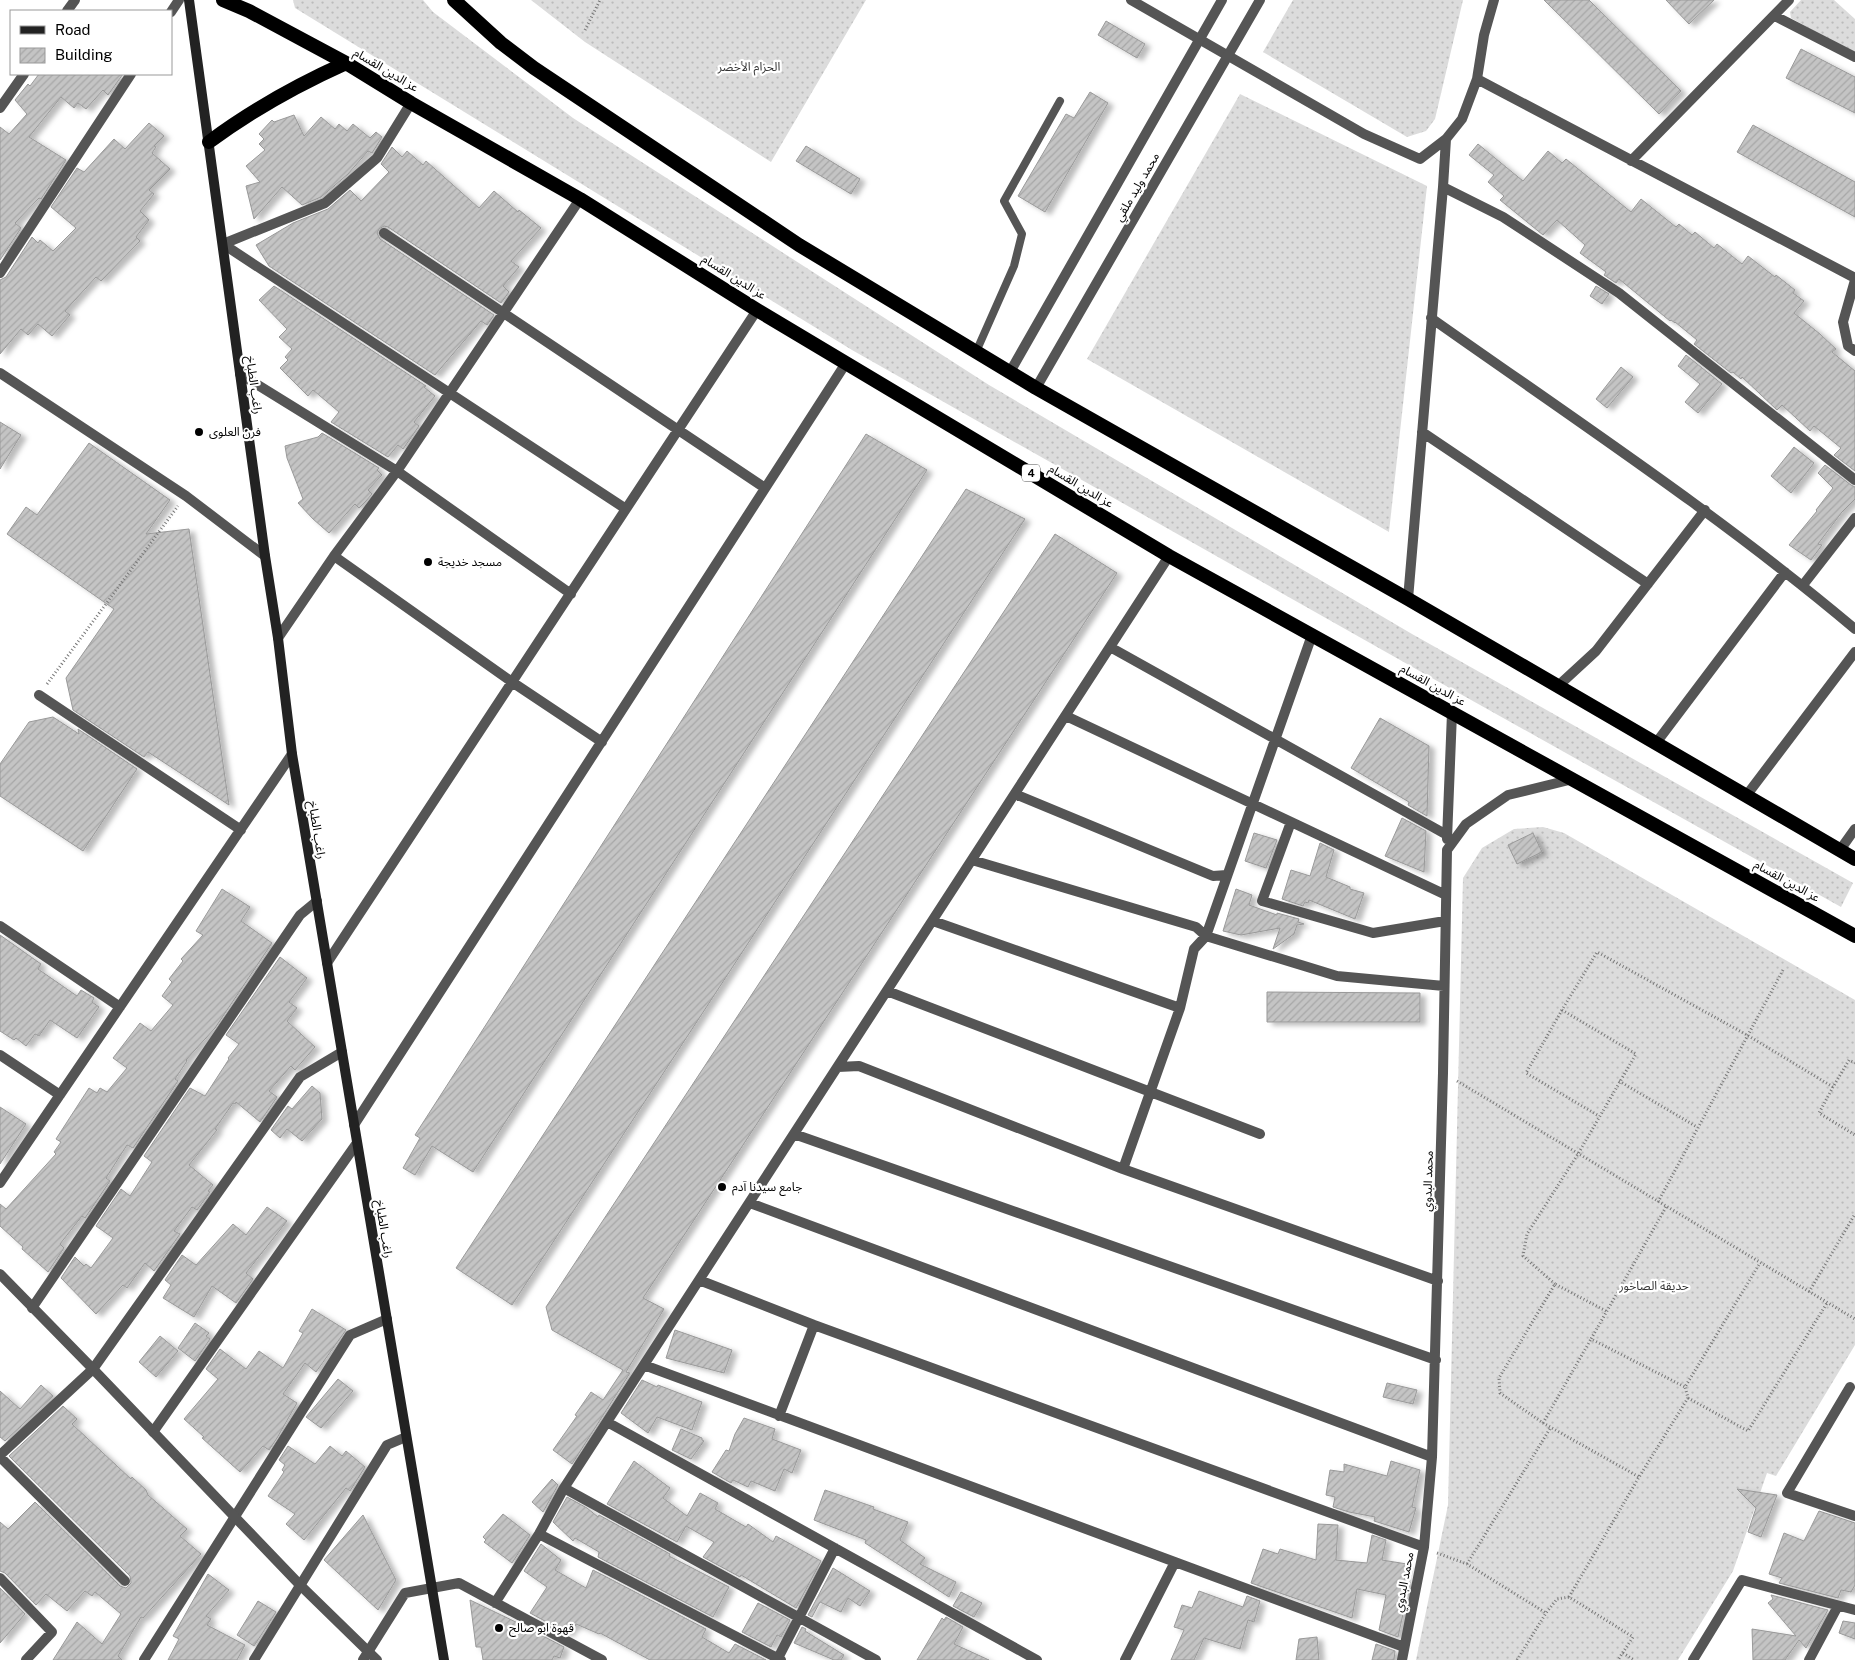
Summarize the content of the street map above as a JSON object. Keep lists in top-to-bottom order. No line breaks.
{"streets":{"highway":["عز الدين القسام","4"],"main road":["راغب الطباخ"],"street":["محمد وليد ملقي","محمد البدوي"]},"crossings":[["عز الدين القسام","محمد البدوي"]],"parks":["الحزام الأخضر","حديقة الصاخور"],"places":["فرن العلوى","مسجد خديجة","جامع سيدنا آدم","قهوة ابو صالح"],"legend":["Road","Building"]}
